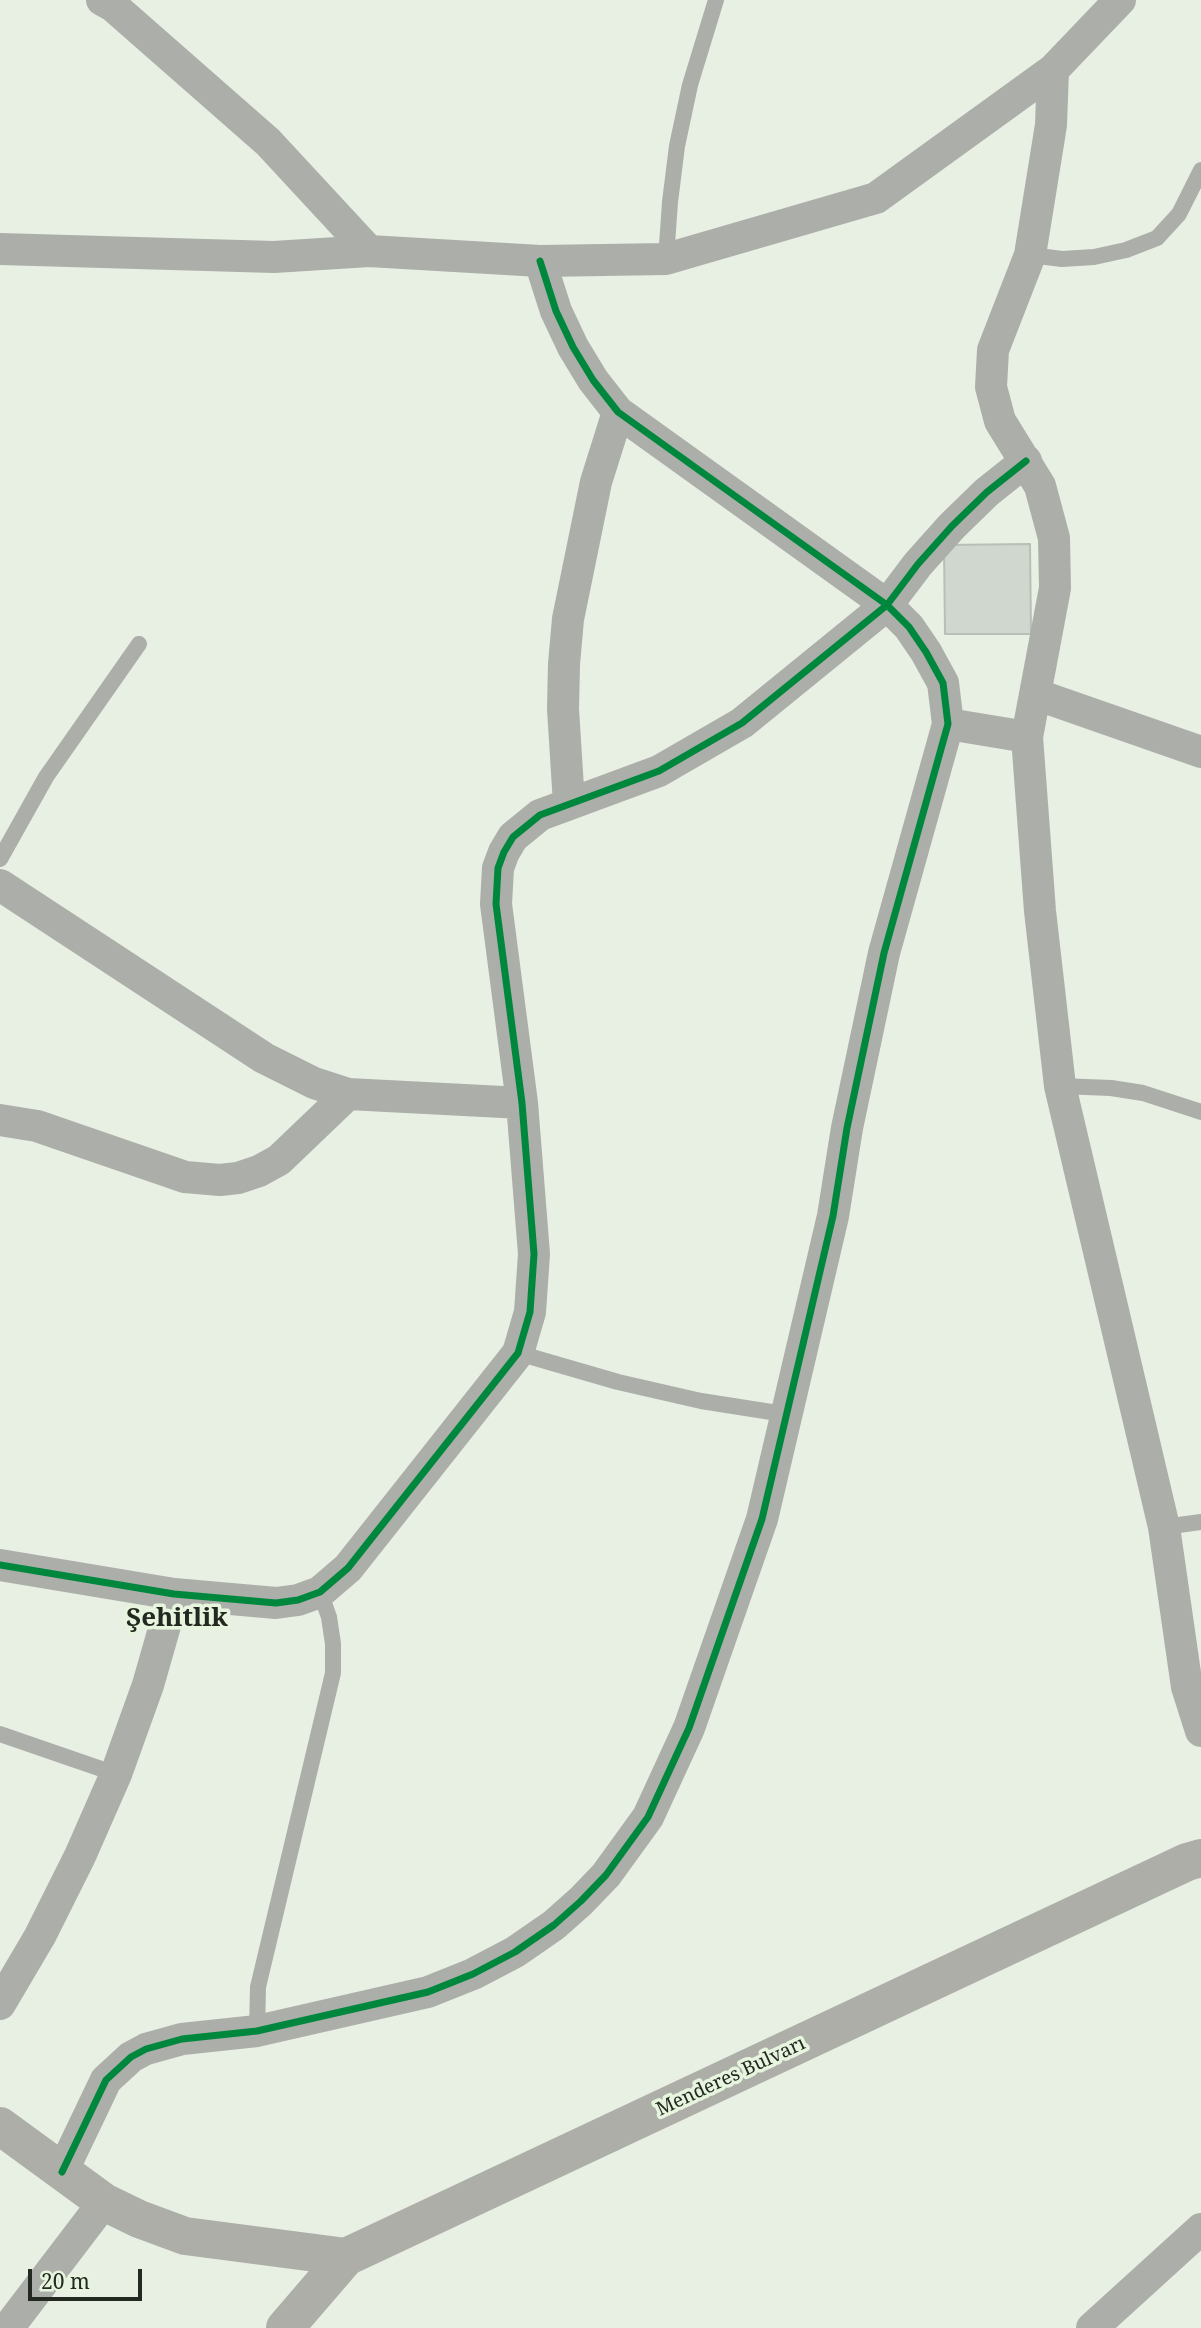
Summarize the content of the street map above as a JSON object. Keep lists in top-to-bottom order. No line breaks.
{"streets":{"main road":["Menderes Bulvarı"]},"districts":["Şehitlik"],"scale_bar":"20 m"}
